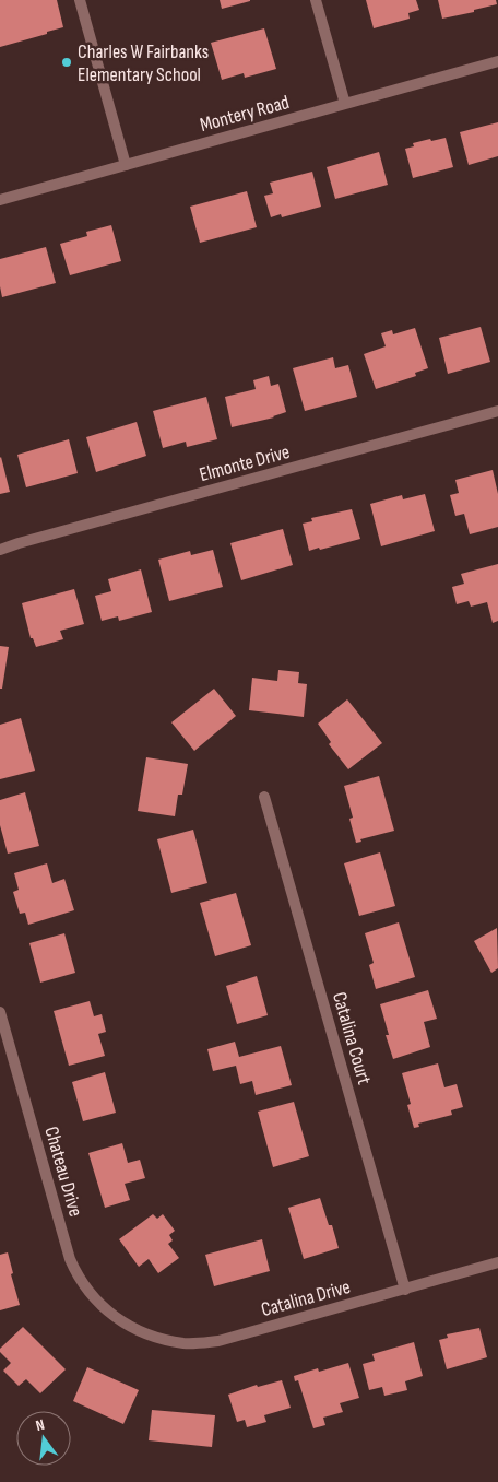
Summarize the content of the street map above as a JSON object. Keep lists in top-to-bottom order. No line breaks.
{"streets":{"street":["Montery Road","Elmonte Drive","Catalina Court","Chateau Drive","Catalina Drive"]},"crossings":[["Catalina Court","Catalina Drive"],["Chateau Drive","Catalina Drive"]],"places":["Charles W Fairbanks Elementary School"],"north":"top"}
